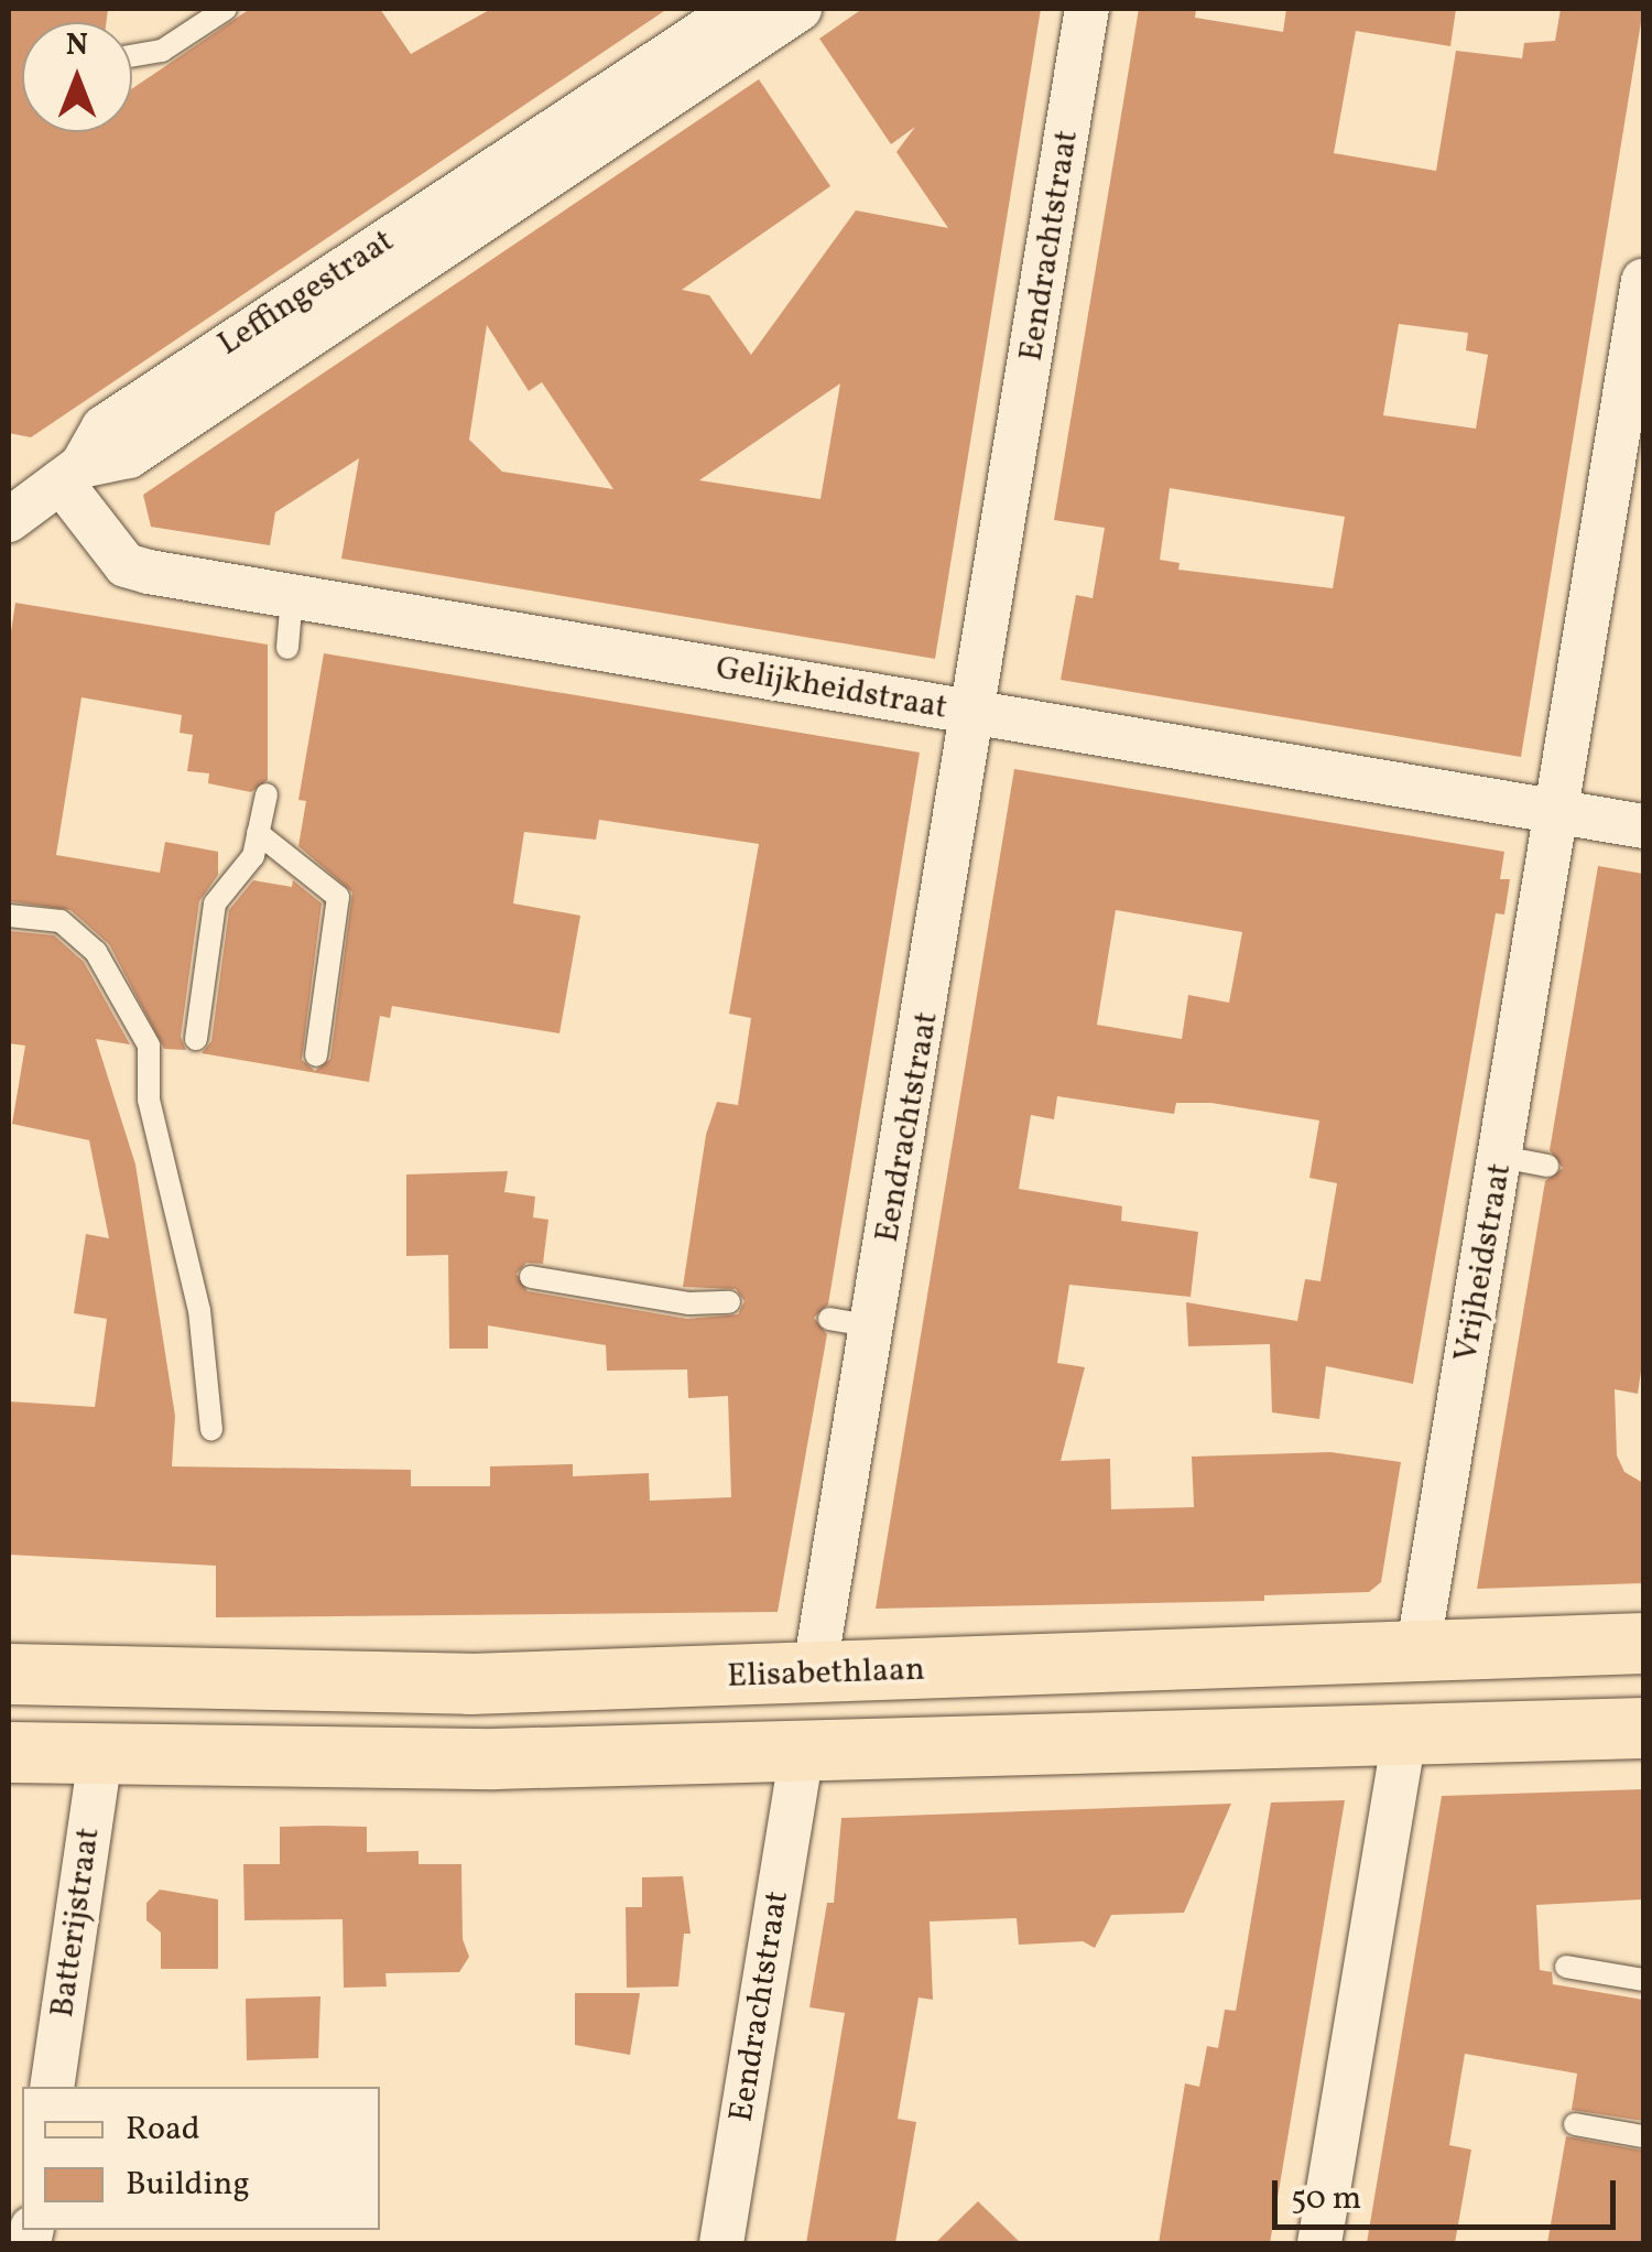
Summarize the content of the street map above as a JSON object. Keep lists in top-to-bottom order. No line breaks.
{"streets":{"main road":["Eendrachtstraat","Vrijheidstraat","Elisabethlaan"],"street":["Leffingestraat","Gelijkheidstraat","Batterijstraat"]},"crossings":[["Eendrachtstraat","Gelijkheidstraat"],["Eendrachtstraat","Elisabethlaan"],["Leffingestraat","Gelijkheidstraat"],["Gelijkheidstraat","Vrijheidstraat"],["Vrijheidstraat","Elisabethlaan"]],"legend":["Road","Building"],"scale_bar":"50 m","north":"top"}
